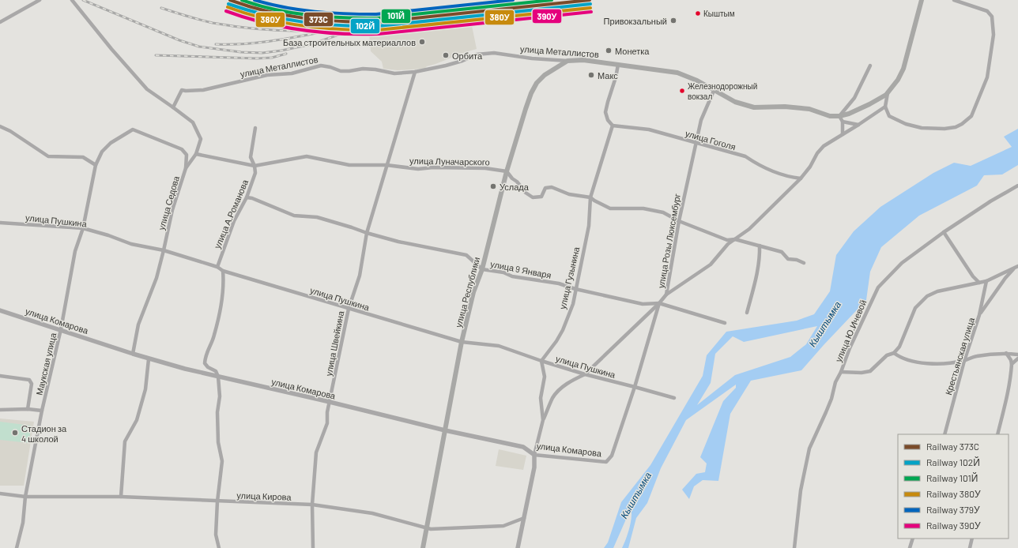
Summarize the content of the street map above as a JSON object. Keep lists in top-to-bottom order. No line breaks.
{"streets":{"main road":["улица Металлистов","улица Республики"],"street":["улица Гоголя","улица Луначарского","улица Седова","улица А.Романова","улица Пушкина","улица Розы Люксембург","улица 9 Января","улица Гузынина","улица Комарова","улица Ю.Ичевой","улица Швейкина","Крестьянская улица","Маукская улица","улица Кирова"]},"crossings":[["улица Металлистов","улица Седова"],["улица Металлистов","улица Розы Люксембург"],["улица Металлистов","улица Республики"],["улица Металлистов","улица Швейкина"],["улица Гоголя","улица Розы Люксембург"],["улица Гоголя","улица Гузынина"],["улица Луначарского","улица Седова"],["улица Луначарского","улица А.Романова"],["улица Луначарского","улица Республики"],["улица Луначарского","улица Швейкина"],["улица Седова","улица Пушкина"],["улица Седова","улица Комарова"],["улица А.Романова","улица Пушкина"],["улица А.Романова","улица 9 Января"],["улица Пушкина","улица Розы Люксембург"],["улица Пушкина","улица Гузынина"],["улица Пушкина","улица Республики"],["улица Пушкина","улица Швейкина"],["улица Пушкина","Маукская улица"],["улица Розы Люксембург","улица 9 Января"],["улица Розы Люксембург","улица Комарова"],["улица 9 Января","улица Гузынина"],["улица 9 Января","улица Республики"],["улица 9 Января","улица Швейкина"],["улица Республики","улица Комарова"],["улица Республики","улица Кирова"],["улица Комарова","улица Швейкина"],["улица Комарова","Маукская улица"],["улица Швейкина","улица Кирова"],["Маукская улица","улица Кирова"]],"water":["Кыштымка"],"places":["Кыштым","Привокзальный","База cтроительных материаллов","Монетка","Орбита","Макс","Железнодорожный вокзал","Услада","Стадион за 4 школой"],"lines":["rail line 373C","rail line 101Й","rail line 379У","rail line 102Й","rail line 380У","rail line 390У"],"legend":["Railway 373C","Railway 102Й","Railway 101Й","Railway 380У","Railway 379У","Railway 390У"]}
